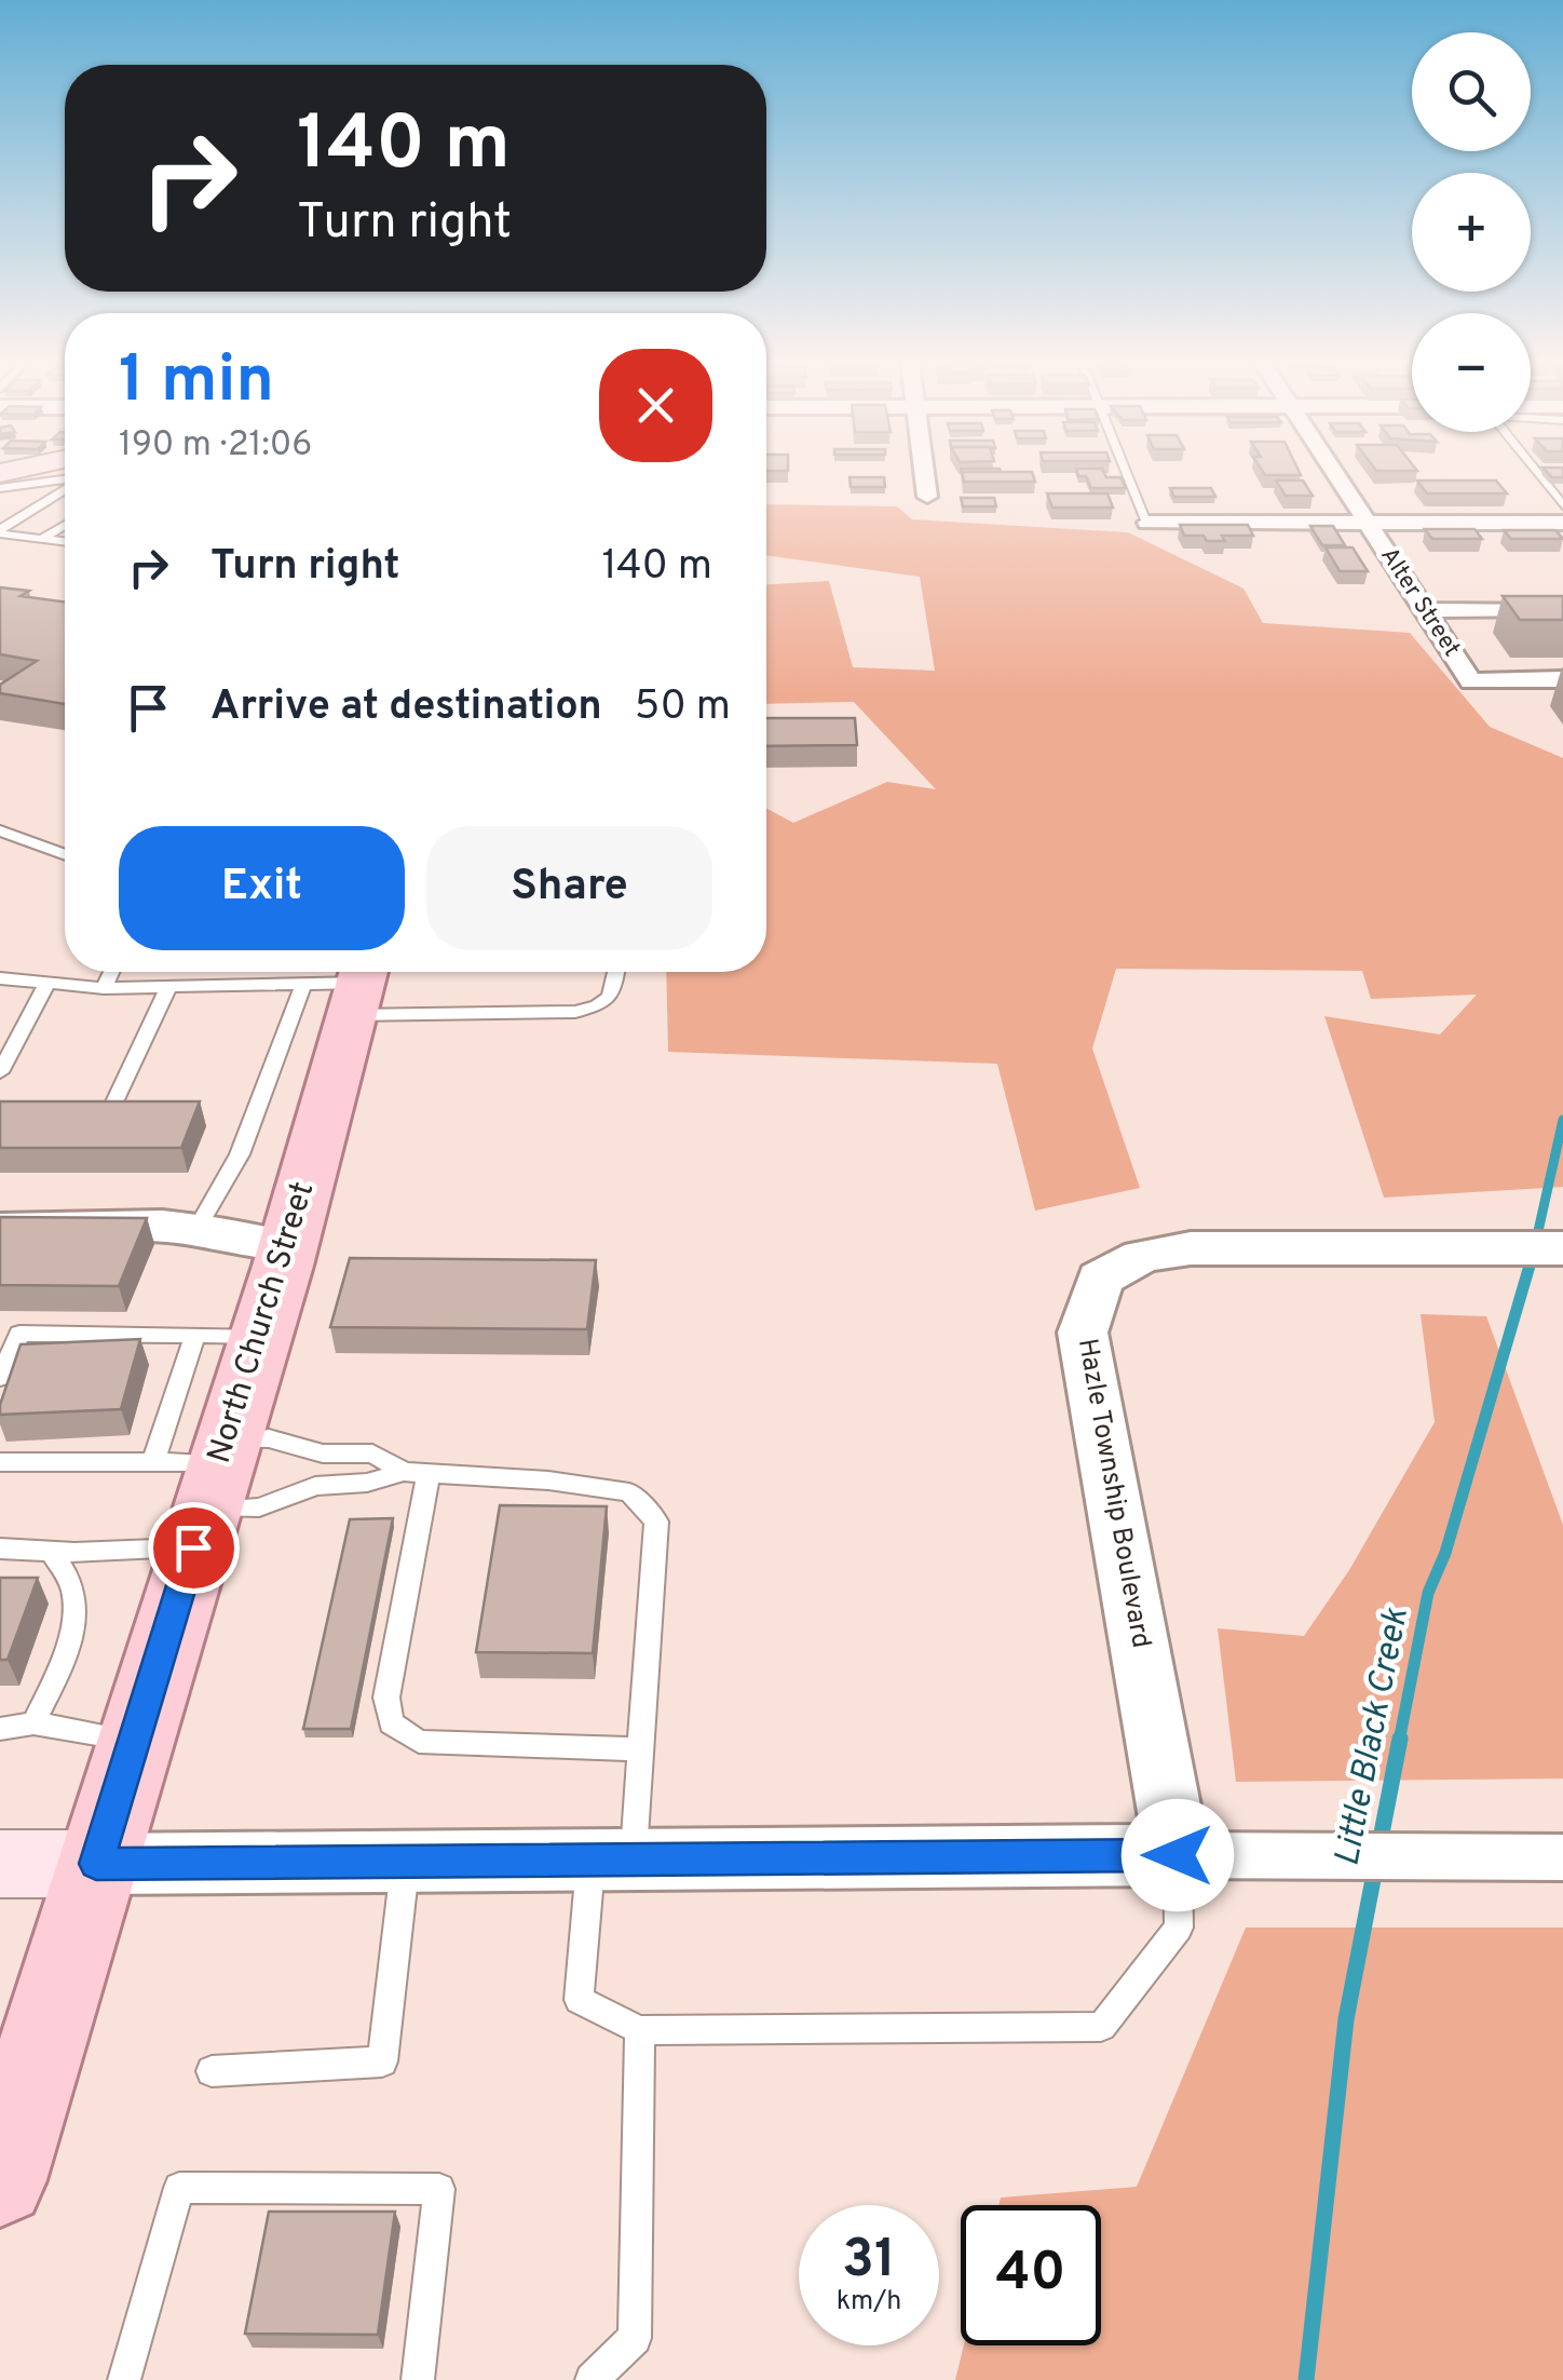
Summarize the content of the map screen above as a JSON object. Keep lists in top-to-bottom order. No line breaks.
{"streets":{"main road":["North Church Street"],"street":["Alter Street","Hazle Township Boulevard"]},"water":["Little Black Creek"],"page":{"map_buttons":["+","−"],"turn":["140 m","Turn right"],"heading":["1 min","190 m · 21:06"],"list":[{"name":"Turn right","value":"140 m"},{"name":"Arrive at destination","value":"50 m"}],"buttons":["Exit","Share"],"speed":"31 km/h","limit":"40"}}
